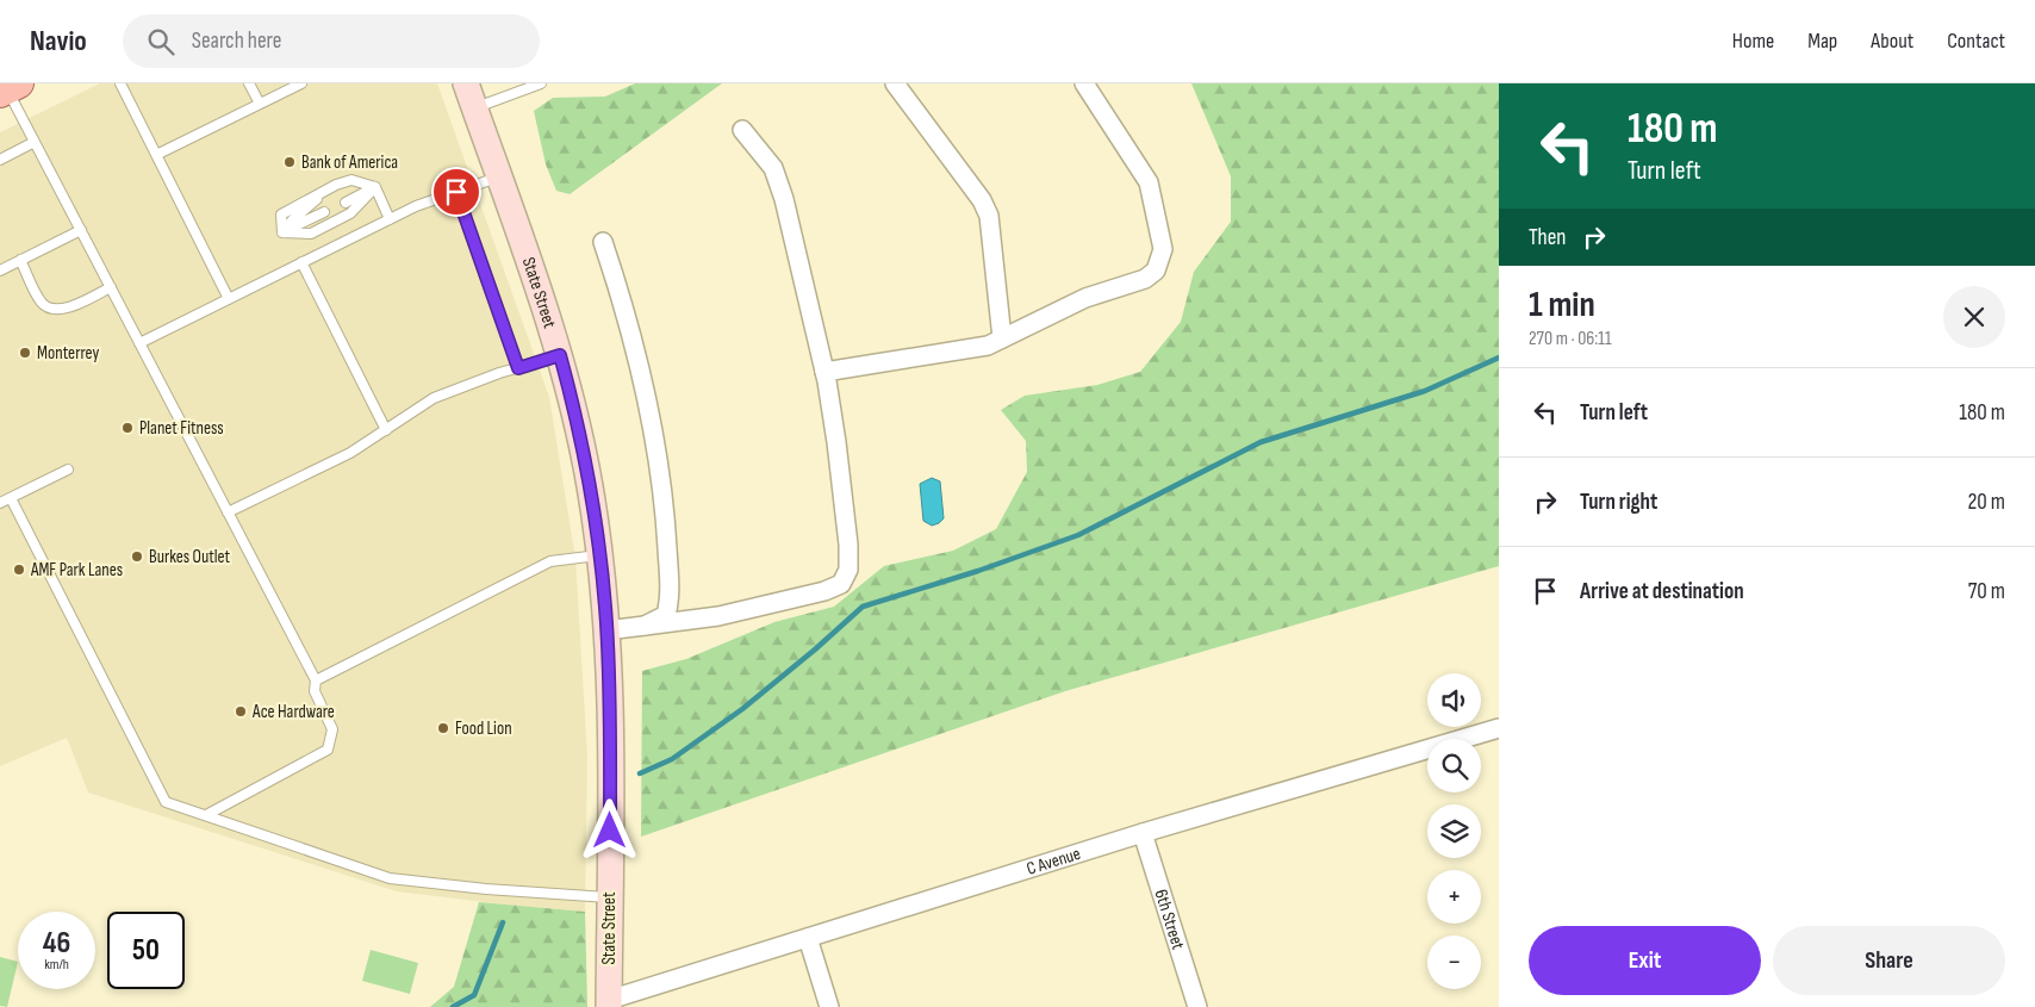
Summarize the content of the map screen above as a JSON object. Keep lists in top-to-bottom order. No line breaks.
{"streets":{"main road":["State Street"],"street":["C Avenue","6th Street"]},"crossings":[["State Street","C Avenue"],["C Avenue","6th Street"]],"places":["Bank of America","Monterrey","Planet Fitness","Burkes Outlet","AMF Park Lanes","Ace Hardware","Food Lion"],"page":{"header":"Navio","search":"Search here","nav":["Home","Map","About","Contact"],"turn":["180 m","Turn left"],"then":"Then","heading":["1 min","270 m · 06:11"],"list":[{"name":"Turn left","value":"180 m"},{"name":"Turn right","value":"20 m"},{"name":"Arrive at destination","value":"70 m"}],"map_buttons":["+","−"],"speed":"46 km/h","limit":"50","buttons":["Exit","Share"]}}
